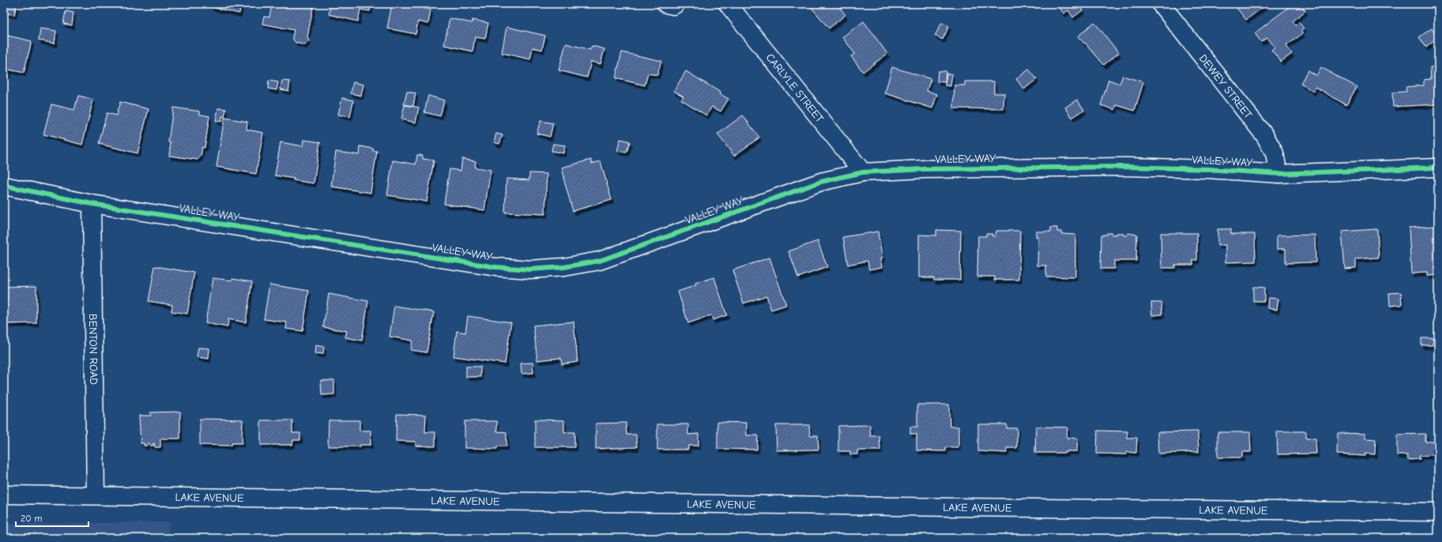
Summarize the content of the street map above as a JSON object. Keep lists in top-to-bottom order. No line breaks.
{"streets":{"street":["DEWEY STREET","CARLYLE STREET","VALLEY WAY","BENTON ROAD","LAKE AVENUE"]},"crossings":[["DEWEY STREET","VALLEY WAY"],["CARLYLE STREET","VALLEY WAY"],["VALLEY WAY","BENTON ROAD"],["BENTON ROAD","LAKE AVENUE"]],"scale_bar":"20 m"}
